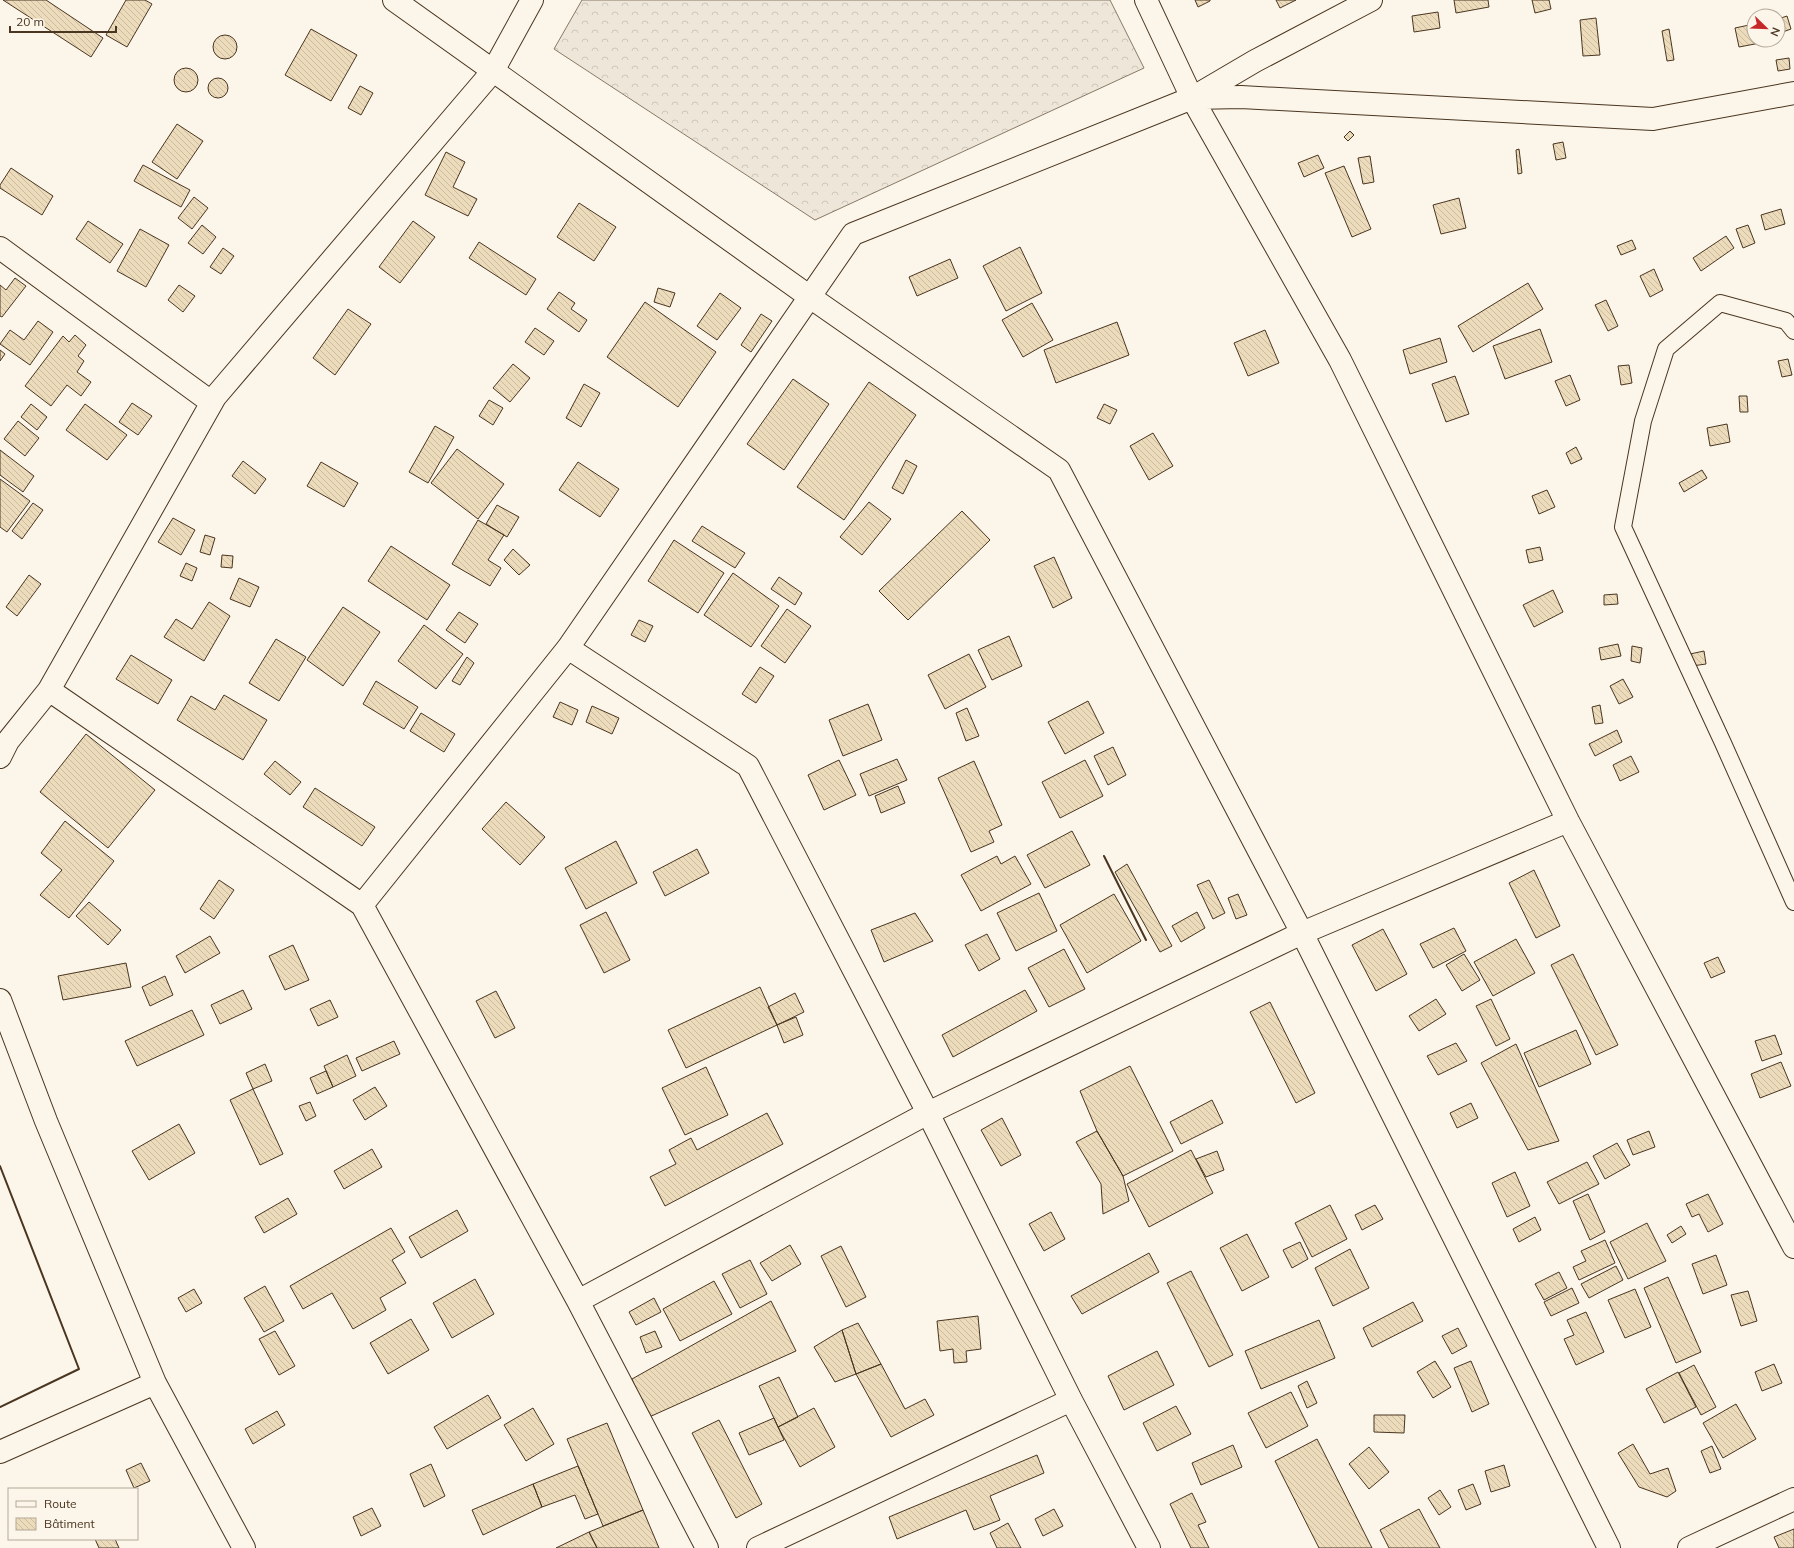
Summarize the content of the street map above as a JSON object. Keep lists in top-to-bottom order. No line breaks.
{"legend":["Route","Bâtiment"],"scale_bar":"20 m","north":"bottom right"}
